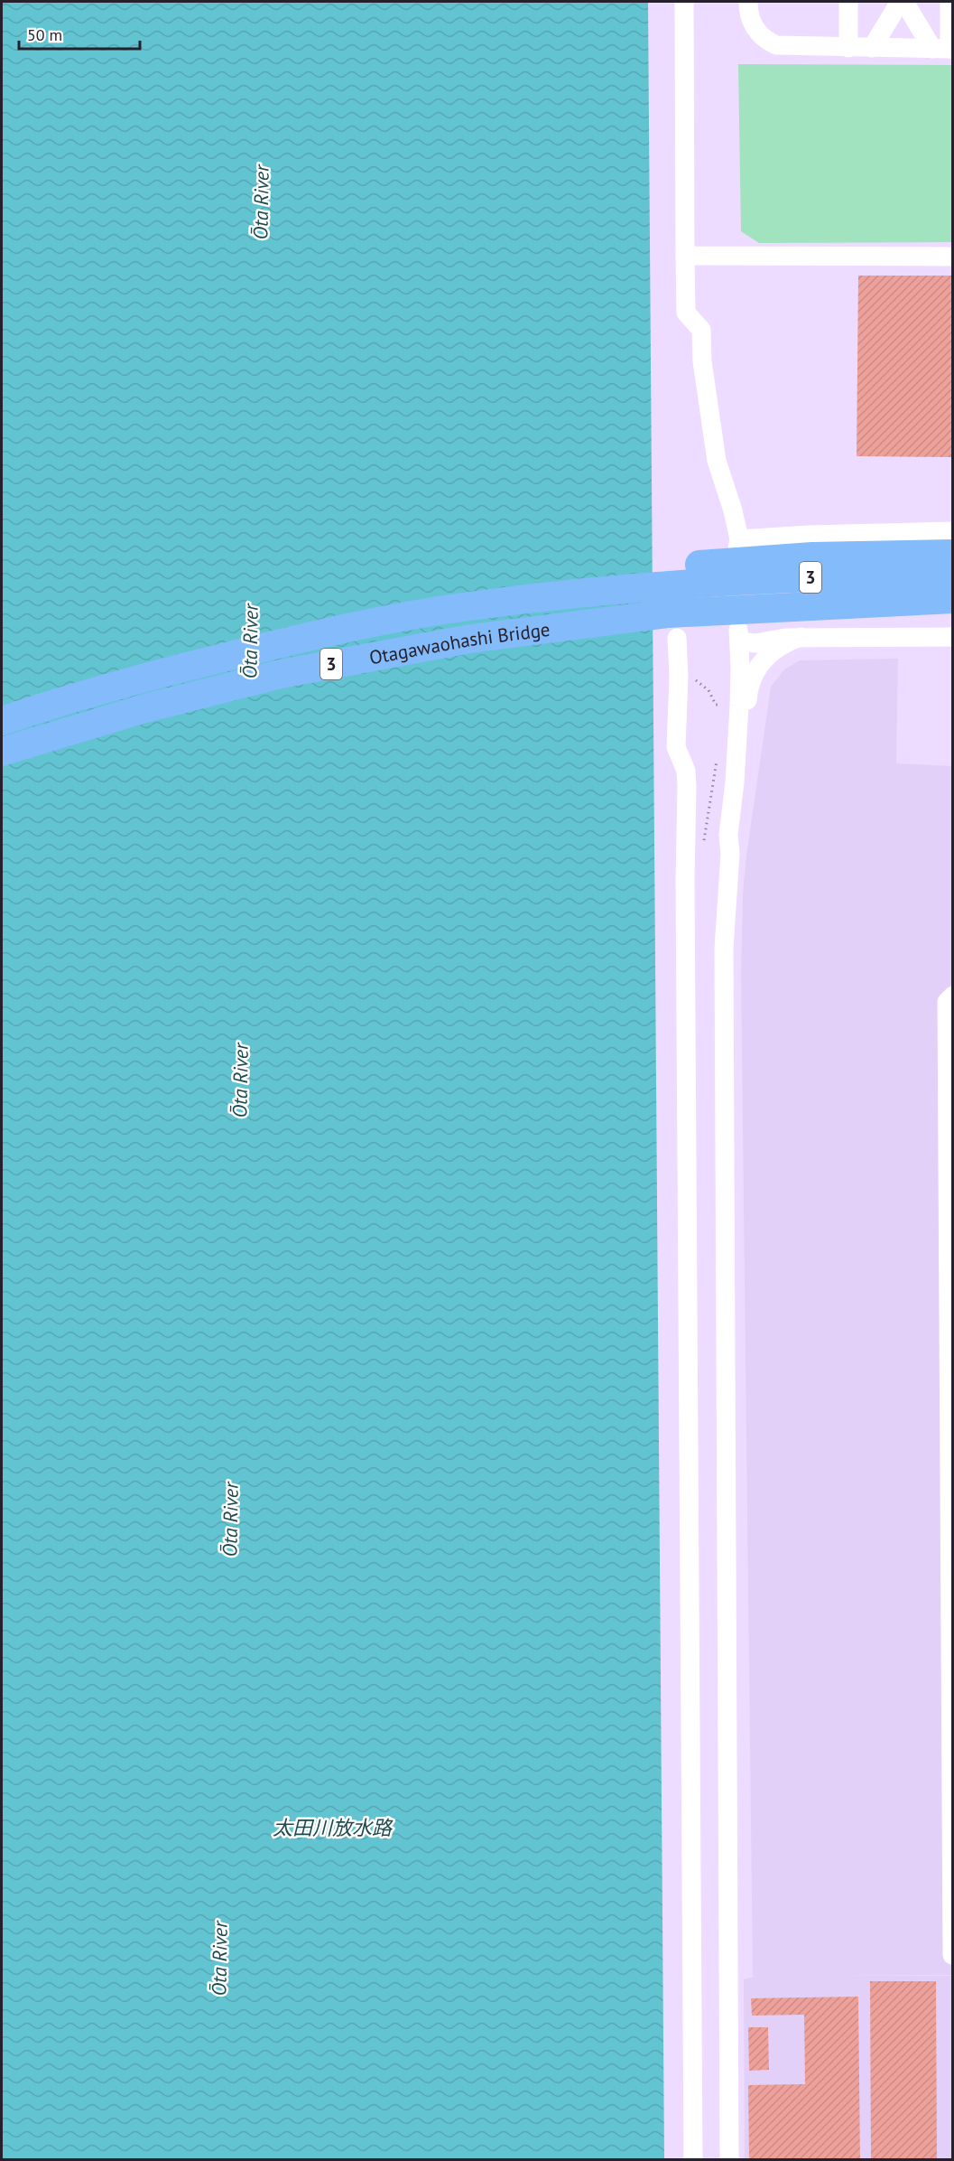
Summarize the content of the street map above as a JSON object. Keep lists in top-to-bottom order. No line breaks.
{"streets":{"highway":["3","Otagawaohashi Bridge"]},"crossings":[["3","Otagawaohashi Bridge"]],"water":["Ōta River","太田川放水路"],"scale_bar":"50 m"}
